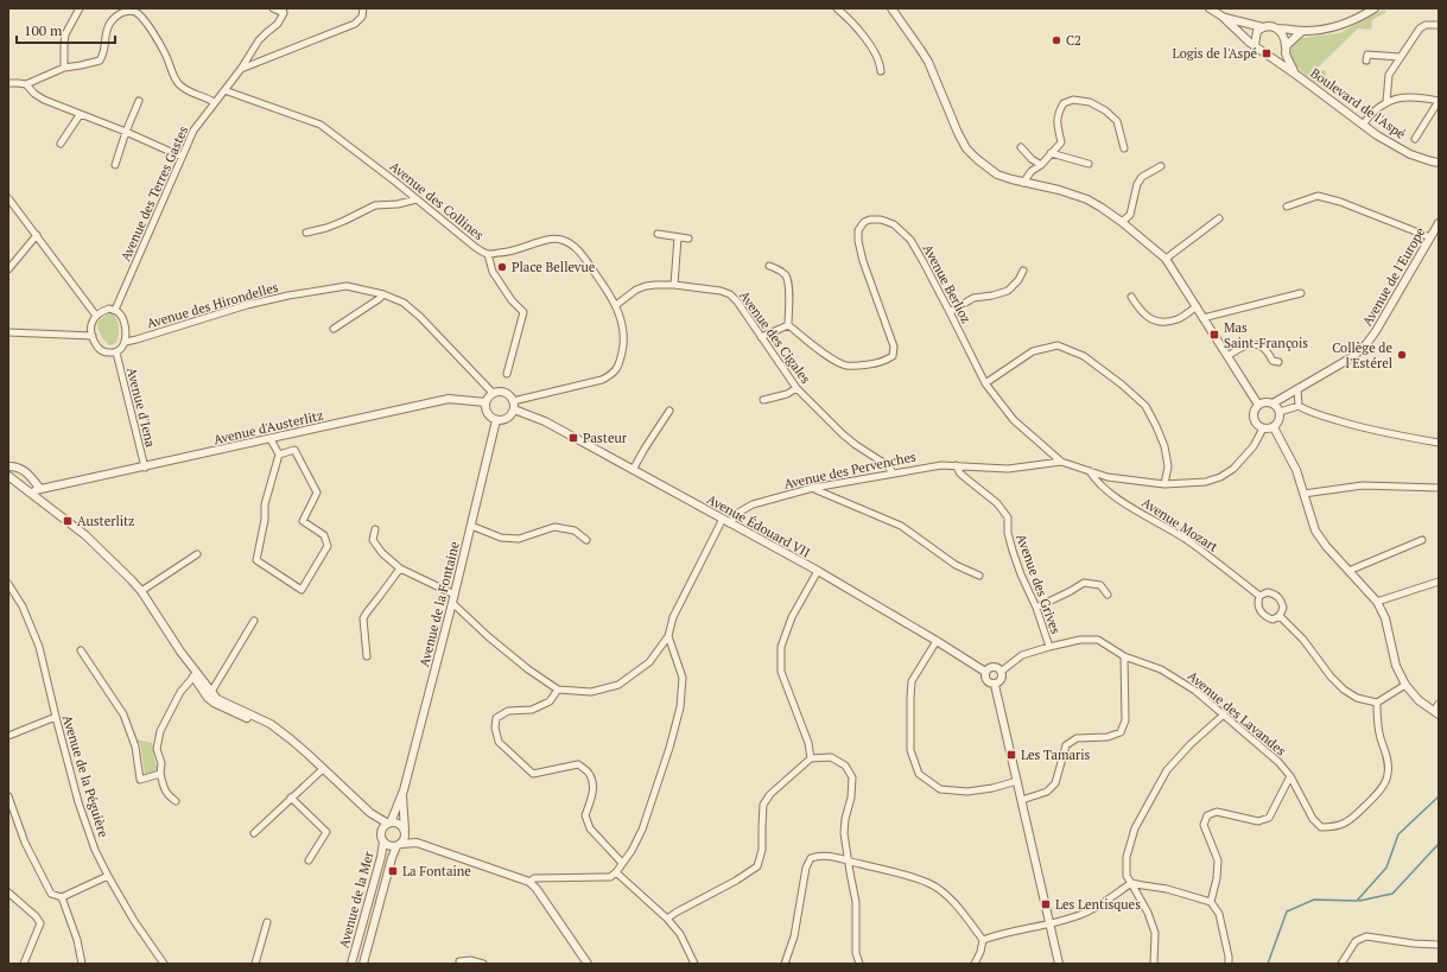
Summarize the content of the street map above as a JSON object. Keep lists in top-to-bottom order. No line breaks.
{"streets":{"street":["Boulevard de l'Aspé","Avenue des Terres Gastes","Avenue des Collines","Avenue de l'Europe","Avenue Berlioz","Avenue des Hirondelles","Avenue des Cigales","Avenue d'Iena","Avenue d'Austerlitz","Avenue des Pervenches","Avenue Mozart","Avenue Édouard VII","Avenue des Grives","Avenue de la Fontaine","Avenue des Lavandes","Avenue de la Péguière","Avenue de la Mer"]},"crossings":[["Avenue des Terres Gastes","Avenue des Collines"],["Avenue des Terres Gastes","Avenue des Hirondelles"],["Avenue des Terres Gastes","Avenue d'Iena"],["Avenue des Collines","Avenue des Hirondelles"],["Avenue des Collines","Avenue des Cigales"],["Avenue des Collines","Avenue d'Austerlitz"],["Avenue des Collines","Avenue Édouard VII"],["Avenue des Collines","Avenue de la Fontaine"],["Avenue Berlioz","Avenue des Pervenches"],["Avenue des Hirondelles","Avenue d'Iena"],["Avenue des Hirondelles","Avenue d'Austerlitz"],["Avenue des Hirondelles","Avenue Édouard VII"],["Avenue des Hirondelles","Avenue de la Fontaine"],["Avenue des Cigales","Avenue des Pervenches"],["Avenue d'Iena","Avenue d'Austerlitz"],["Avenue d'Austerlitz","Avenue Édouard VII"],["Avenue d'Austerlitz","Avenue de la Fontaine"],["Avenue des Pervenches","Avenue Édouard VII"],["Avenue des Pervenches","Avenue des Grives"],["Avenue Édouard VII","Avenue de la Fontaine"],["Avenue Édouard VII","Avenue des Lavandes"],["Avenue des Grives","Avenue des Lavandes"],["Avenue de la Fontaine","Avenue de la Mer"]],"places":{"other":["C2","Place Bellevue","Collège de l'Estérel"],"transit":["Logis de l'Aspé","Mas Saint-François","Pasteur","Austerlitz","Les Tamaris","La Fontaine","Les Lentisques"]},"scale_bar":"100 m"}
